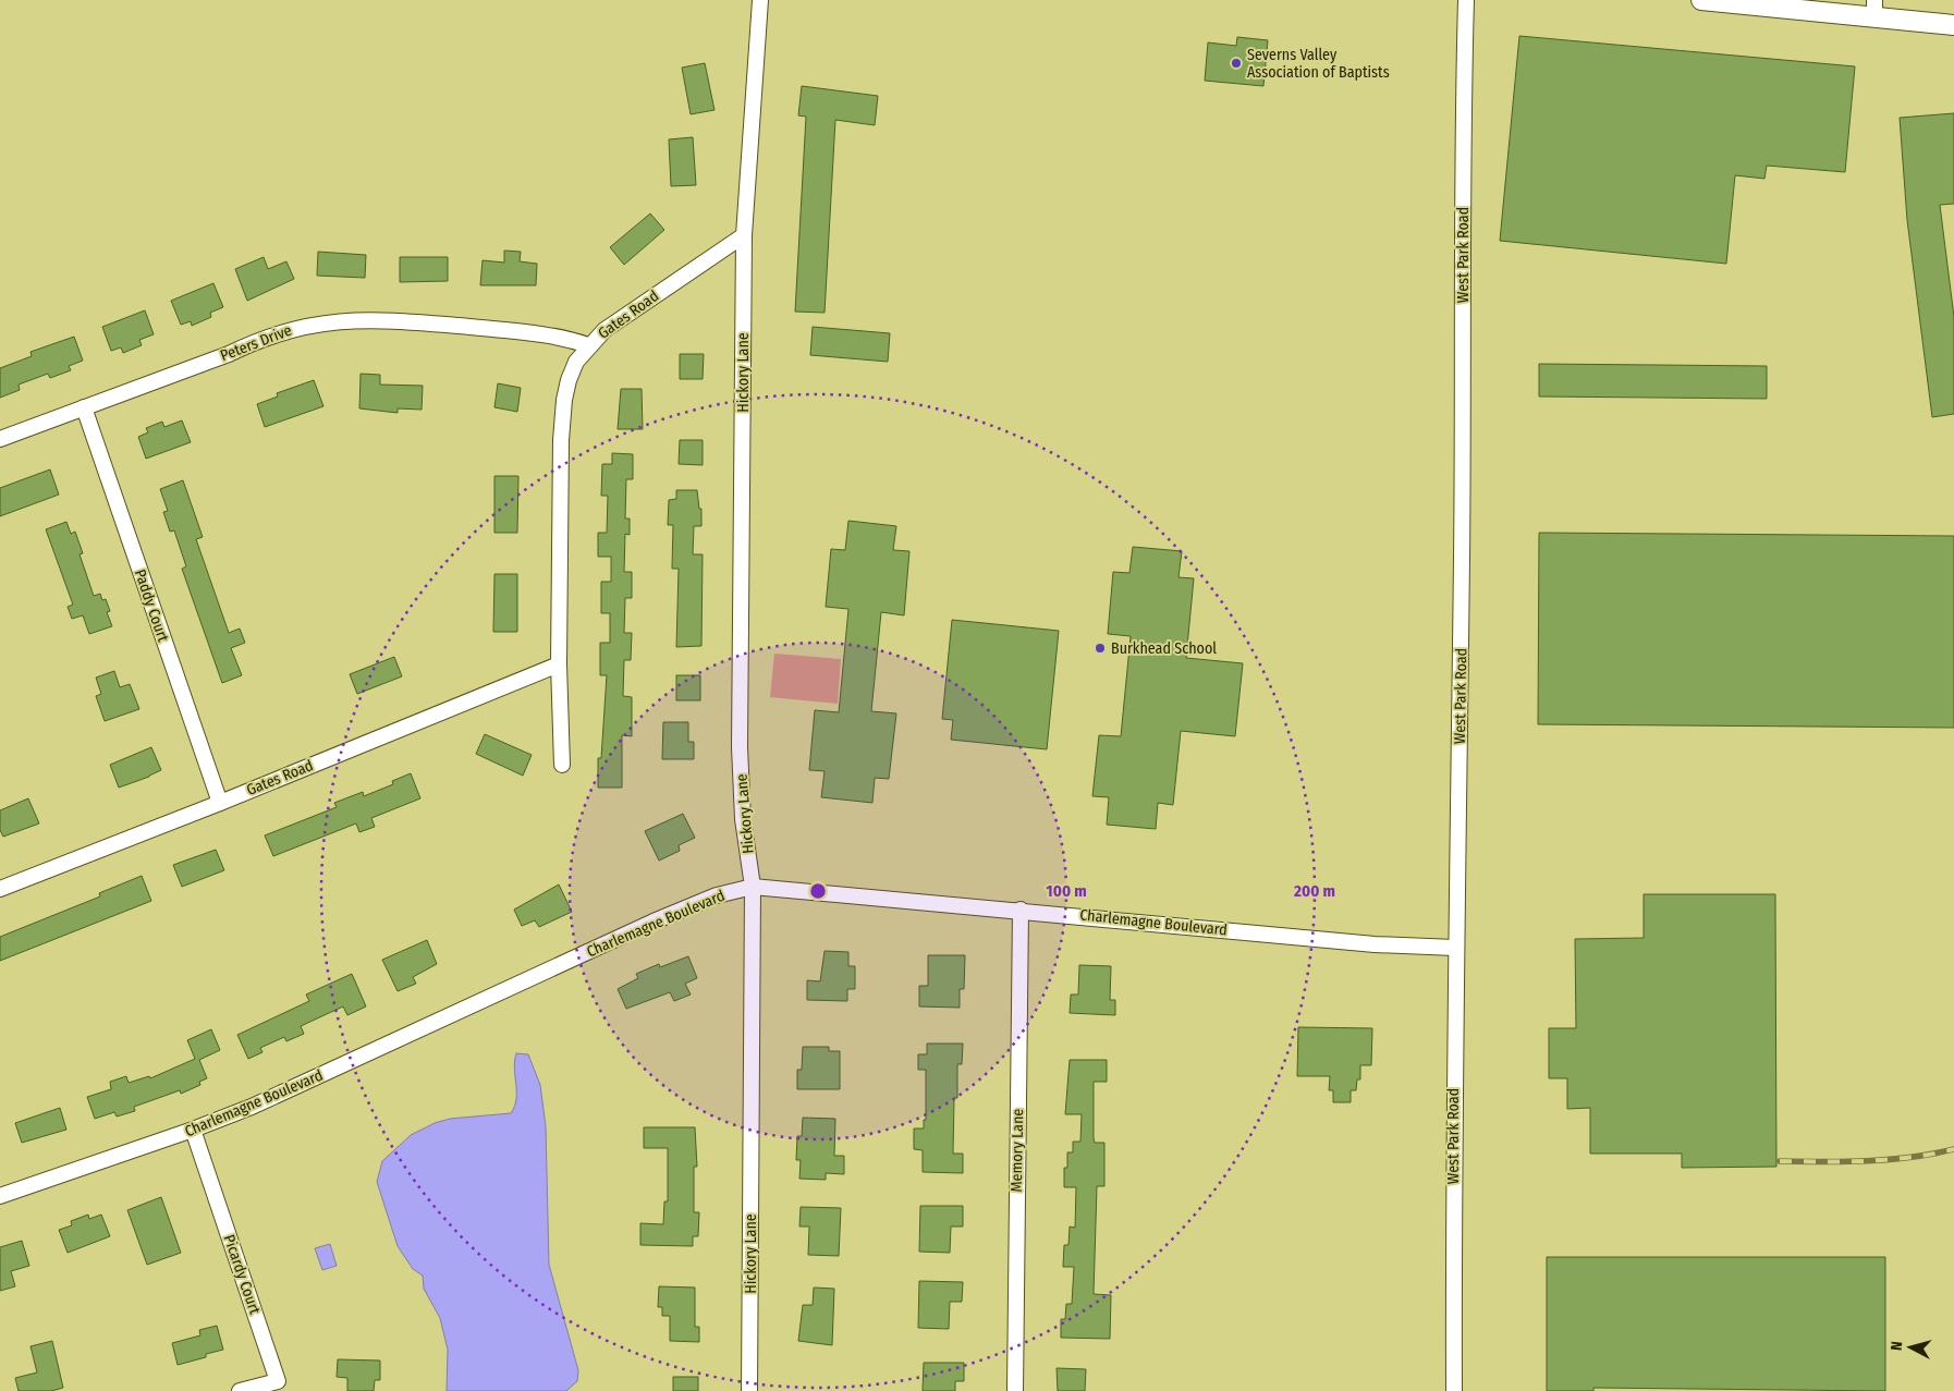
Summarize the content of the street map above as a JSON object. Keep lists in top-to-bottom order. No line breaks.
{"streets":{"street":["West Park Road","Gates Road","Peters Drive","Hickory Lane","Paddy Court","Charlemagne Boulevard","Memory Lane","Picardy Court"]},"crossings":[["West Park Road","Charlemagne Boulevard"],["Gates Road","Peters Drive"],["Gates Road","Hickory Lane"],["Gates Road","Paddy Court"],["Peters Drive","Paddy Court"],["Hickory Lane","Charlemagne Boulevard"],["Charlemagne Boulevard","Memory Lane"],["Charlemagne Boulevard","Picardy Court"]],"places":["Severns Valley Association of Baptists","Burkhead School"],"north":"left","rings":["100 m","200 m"]}
